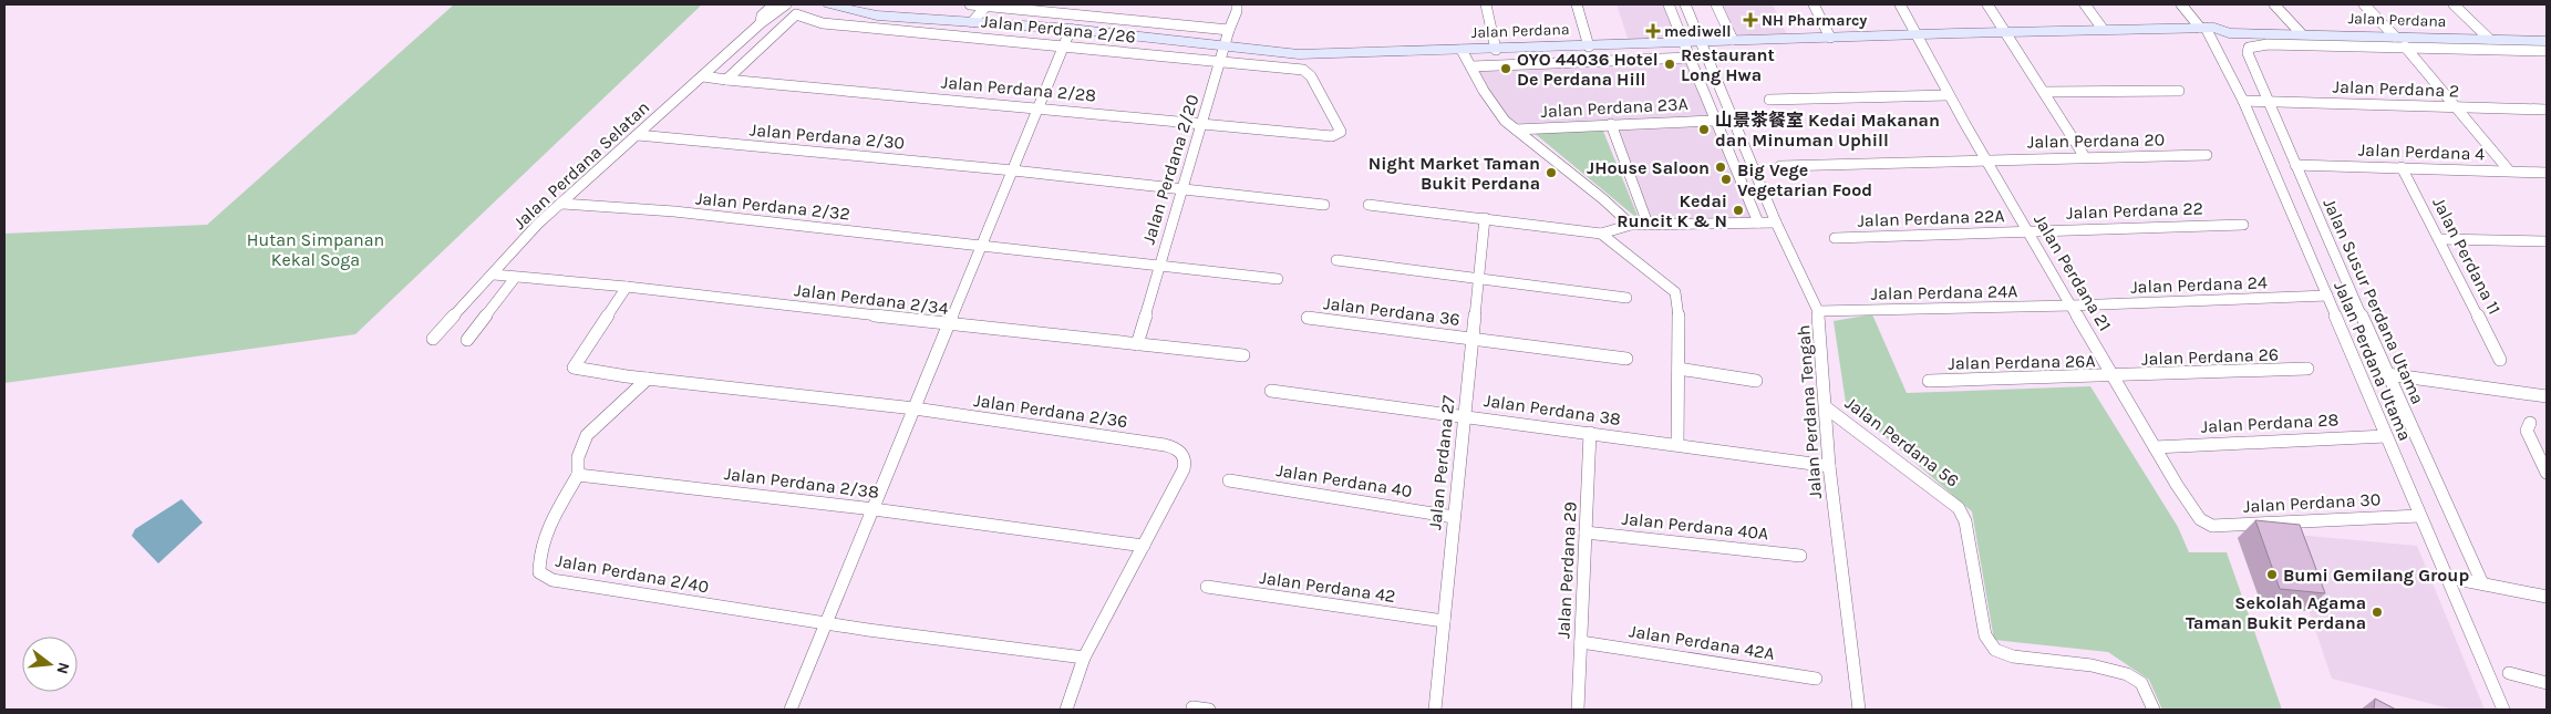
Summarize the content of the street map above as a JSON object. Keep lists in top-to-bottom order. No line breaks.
{"streets":{"street":["Jalan Perdana","Jalan Perdana 2/26","Jalan Perdana 2/28","Jalan Perdana 2","Jalan Perdana 23A","Jalan Perdana 2/30","Jalan Perdana 20","Jalan Perdana 4","Jalan Perdana Selatan","Jalan Perdana 2/20","Jalan Perdana 2/32","Jalan Perdana 22","Jalan Perdana 22A","Jalan Perdana 11","Jalan Perdana 21","Jalan Perdana 24","Jalan Perdana 24A","Jalan Perdana 2/34","Jalan Susur Perdana Utama","Jalan Perdana 36","Jalan Perdana 26","Jalan Perdana Utama","Jalan Perdana 26A","Jalan Perdana 38","Jalan Perdana 2/36","Jalan Perdana Tengah","Jalan Perdana 28","Jalan Perdana 56","Jalan Perdana 27","Jalan Perdana 40","Jalan Perdana 2/38","Jalan Perdana 30","Jalan Perdana 40A","Jalan Perdana 29","Jalan Perdana 2/40","Jalan Perdana 42","Jalan Perdana 42A"]},"crossings":[["Jalan Perdana","Jalan Perdana 2/20"],["Jalan Perdana","Jalan Perdana 21"],["Jalan Perdana","Jalan Perdana Utama"],["Jalan Perdana","Jalan Perdana Tengah"],["Jalan Perdana 2/26","Jalan Perdana 2/28"],["Jalan Perdana 2/26","Jalan Perdana 2/20"],["Jalan Perdana 2/28","Jalan Perdana Selatan"],["Jalan Perdana 2/28","Jalan Perdana 2/20"],["Jalan Perdana 2","Jalan Susur Perdana Utama"],["Jalan Perdana 2","Jalan Perdana Utama"],["Jalan Perdana 2/30","Jalan Perdana Selatan"],["Jalan Perdana 2/30","Jalan Perdana 2/20"],["Jalan Perdana 20","Jalan Perdana 21"],["Jalan Perdana 4","Jalan Perdana 11"],["Jalan Perdana 4","Jalan Susur Perdana Utama"],["Jalan Perdana Selatan","Jalan Perdana 2/32"],["Jalan Perdana Selatan","Jalan Perdana 2/34"],["Jalan Perdana 2/20","Jalan Perdana 2/32"],["Jalan Perdana 2/20","Jalan Perdana 2/34"],["Jalan Perdana 22","Jalan Perdana 22A"],["Jalan Perdana 22","Jalan Perdana 21"],["Jalan Perdana 22A","Jalan Perdana 21"],["Jalan Perdana 21","Jalan Perdana 24"],["Jalan Perdana 21","Jalan Perdana 24A"],["Jalan Perdana 21","Jalan Perdana 26"],["Jalan Perdana 21","Jalan Perdana 26A"],["Jalan Perdana 21","Jalan Perdana 28"],["Jalan Perdana 21","Jalan Perdana 30"],["Jalan Perdana 24","Jalan Perdana 24A"],["Jalan Perdana 24","Jalan Perdana Utama"],["Jalan Perdana 24A","Jalan Perdana Tengah"],["Jalan Perdana 2/34","Jalan Perdana 2/36"],["Jalan Perdana 36","Jalan Perdana 27"],["Jalan Perdana 26","Jalan Perdana 26A"],["Jalan Perdana Utama","Jalan Perdana 28"],["Jalan Perdana Utama","Jalan Perdana 30"],["Jalan Perdana 38","Jalan Perdana Tengah"],["Jalan Perdana 38","Jalan Perdana 27"],["Jalan Perdana 38","Jalan Perdana 29"],["Jalan Perdana 2/36","Jalan Perdana 2/38"],["Jalan Perdana Tengah","Jalan Perdana 56"],["Jalan Perdana 27","Jalan Perdana 40"],["Jalan Perdana 27","Jalan Perdana 42"],["Jalan Perdana 2/38","Jalan Perdana 2/40"],["Jalan Perdana 40A","Jalan Perdana 29"],["Jalan Perdana 29","Jalan Perdana 42A"]],"parks":["Hutan Simpanan Kekal Soga"],"places":{"health":["NH Pharmarcy","mediwell"],"other":["Restaurant Long Hwa","OYO 44036 Hotel De Perdana Hill","山景茶餐室 Kedai Makanan dan Minuman Uphill","JHouse Saloon","Night Market Taman Bukit Perdana","Big Vege Vegetarian Food","Kedai Runcit K & N","Bumi Gemilang Group","Sekolah Agama Taman Bukit Perdana"]},"north":"right"}
